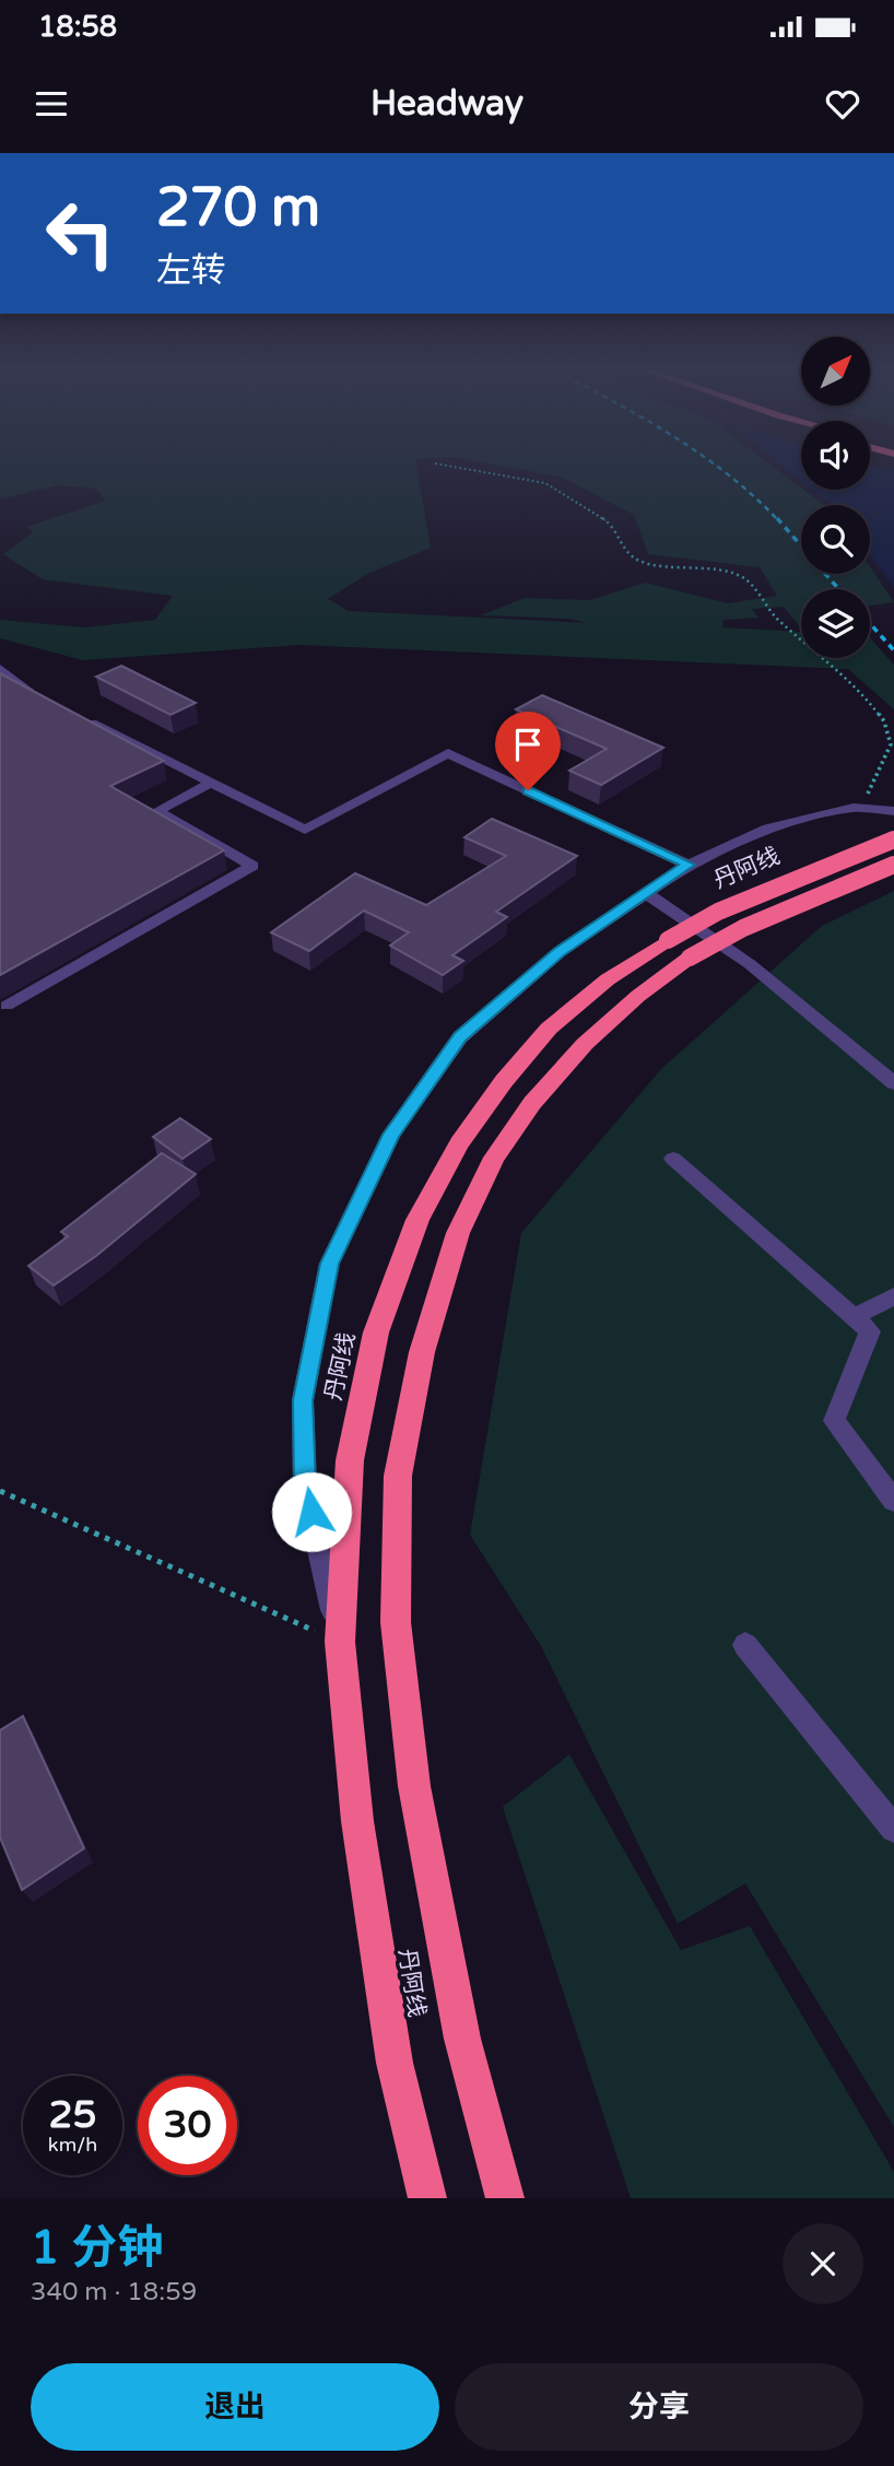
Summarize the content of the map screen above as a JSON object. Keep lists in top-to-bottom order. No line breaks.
{"streets":{"highway":["丹阿线"]},"north":"top right","page":{"status":"18:58","header":"Headway","turn":["270 m","左转"],"speed":"25 km/h","limit":"30","heading":["1 分钟","340 m · 18:59"],"buttons":["退出","分享"]}}
